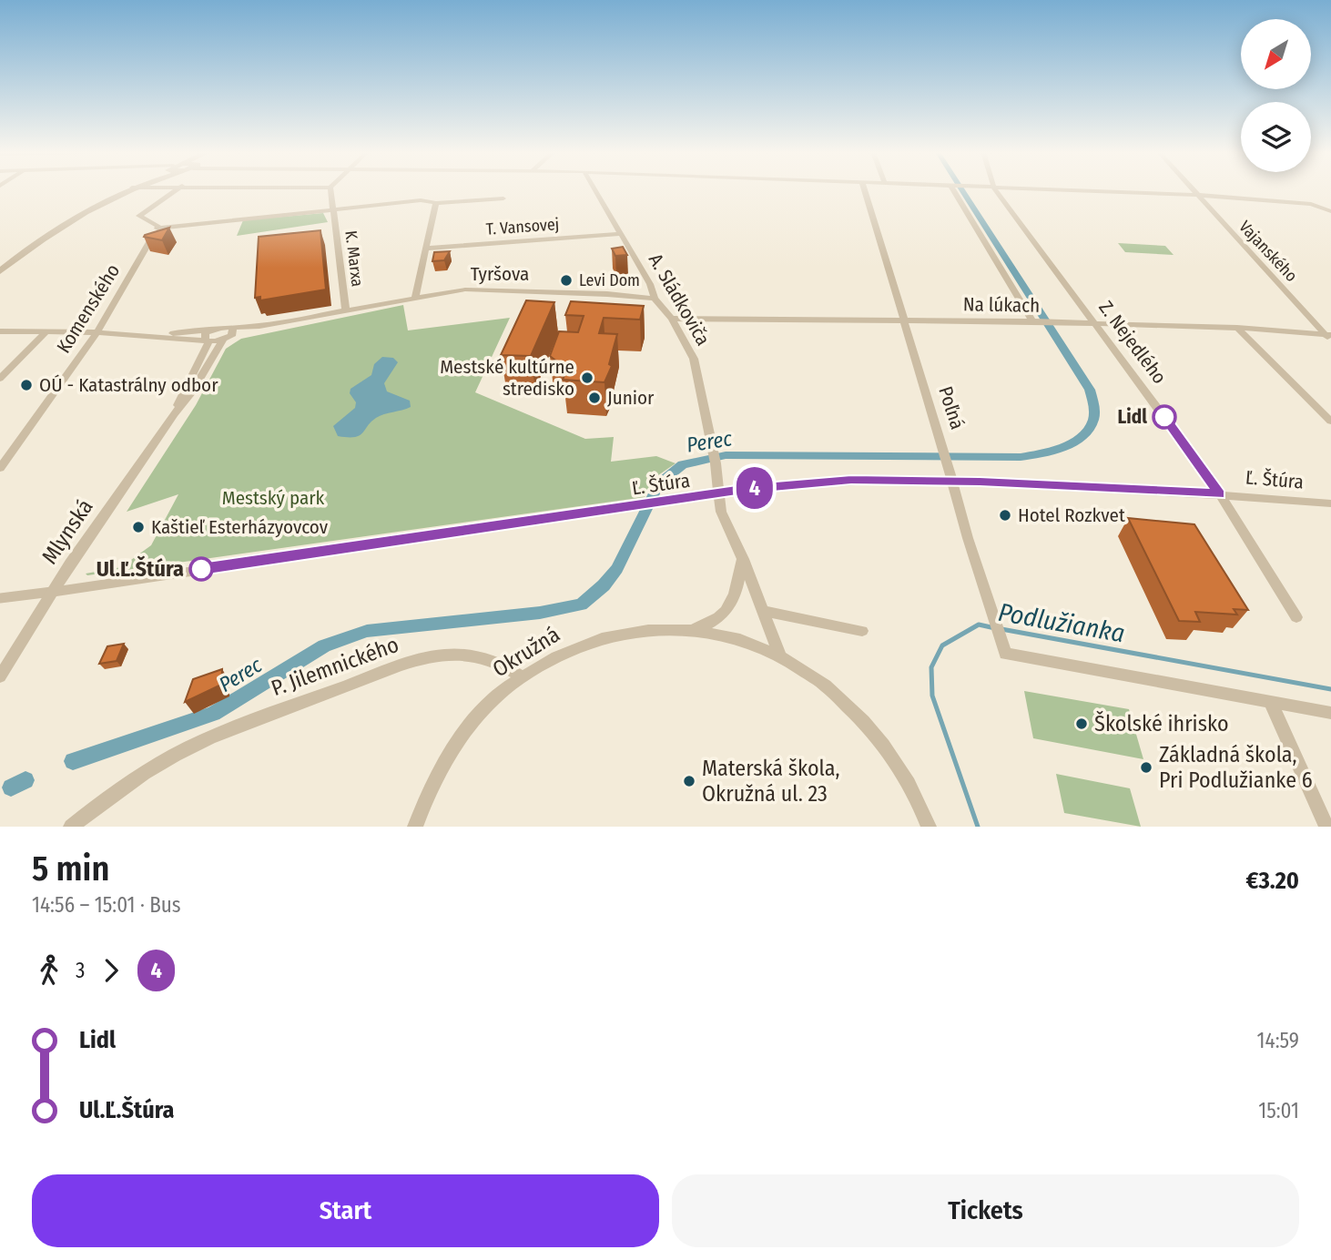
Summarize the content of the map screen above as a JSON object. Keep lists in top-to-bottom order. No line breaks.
{"streets":{"street":["T. Vansovej","Vajanského","K. Marxa","Tyršova","A. Sládkoviča","Na lúkach","Komenského","Z. Nejedlého","Poľná","Ľ. Štúra","Mlynská","Okružná","P. Jilemnického"]},"crossings":[["T. Vansovej","A. Sládkoviča"],["Vajanského","Na lúkach"],["K. Marxa","Tyršova"],["K. Marxa","Komenského"],["Tyršova","A. Sládkoviča"],["Tyršova","Mlynská"],["A. Sládkoviča","Na lúkach"],["A. Sládkoviča","Ľ. Štúra"],["Na lúkach","Z. Nejedlého"],["Na lúkach","Poľná"],["Z. Nejedlého","Ľ. Štúra"],["Poľná","Ľ. Štúra"],["Ľ. Štúra","Mlynská"],["Okružná","P. Jilemnického"]],"water":["Perec","Podlužianka"],"parks":["Mestský park"],"places":["Levi Dom","Mestské kultúrne stredisko","OÚ - Katastrálny odbor","Junior","Lidl","Hotel Rozkvet","Kaštieľ Esterházyovcov","Ul.Ľ.Štúra","Školské ihrisko","Základná škola, Pri Podlužianke 6","Materská škola, Okružná ul. 23"],"lines":["bus line 4"],"north":"bottom left","page":{"on_map":"4","heading":["5 min","14:56 – 15:01 · Bus","€3.20"],"legs":["3","4"],"list":[{"name":"Lidl","value":"14:59"},{"name":"Ul.Ľ.Štúra","value":"15:01"}],"buttons":["Start","Tickets"]}}
